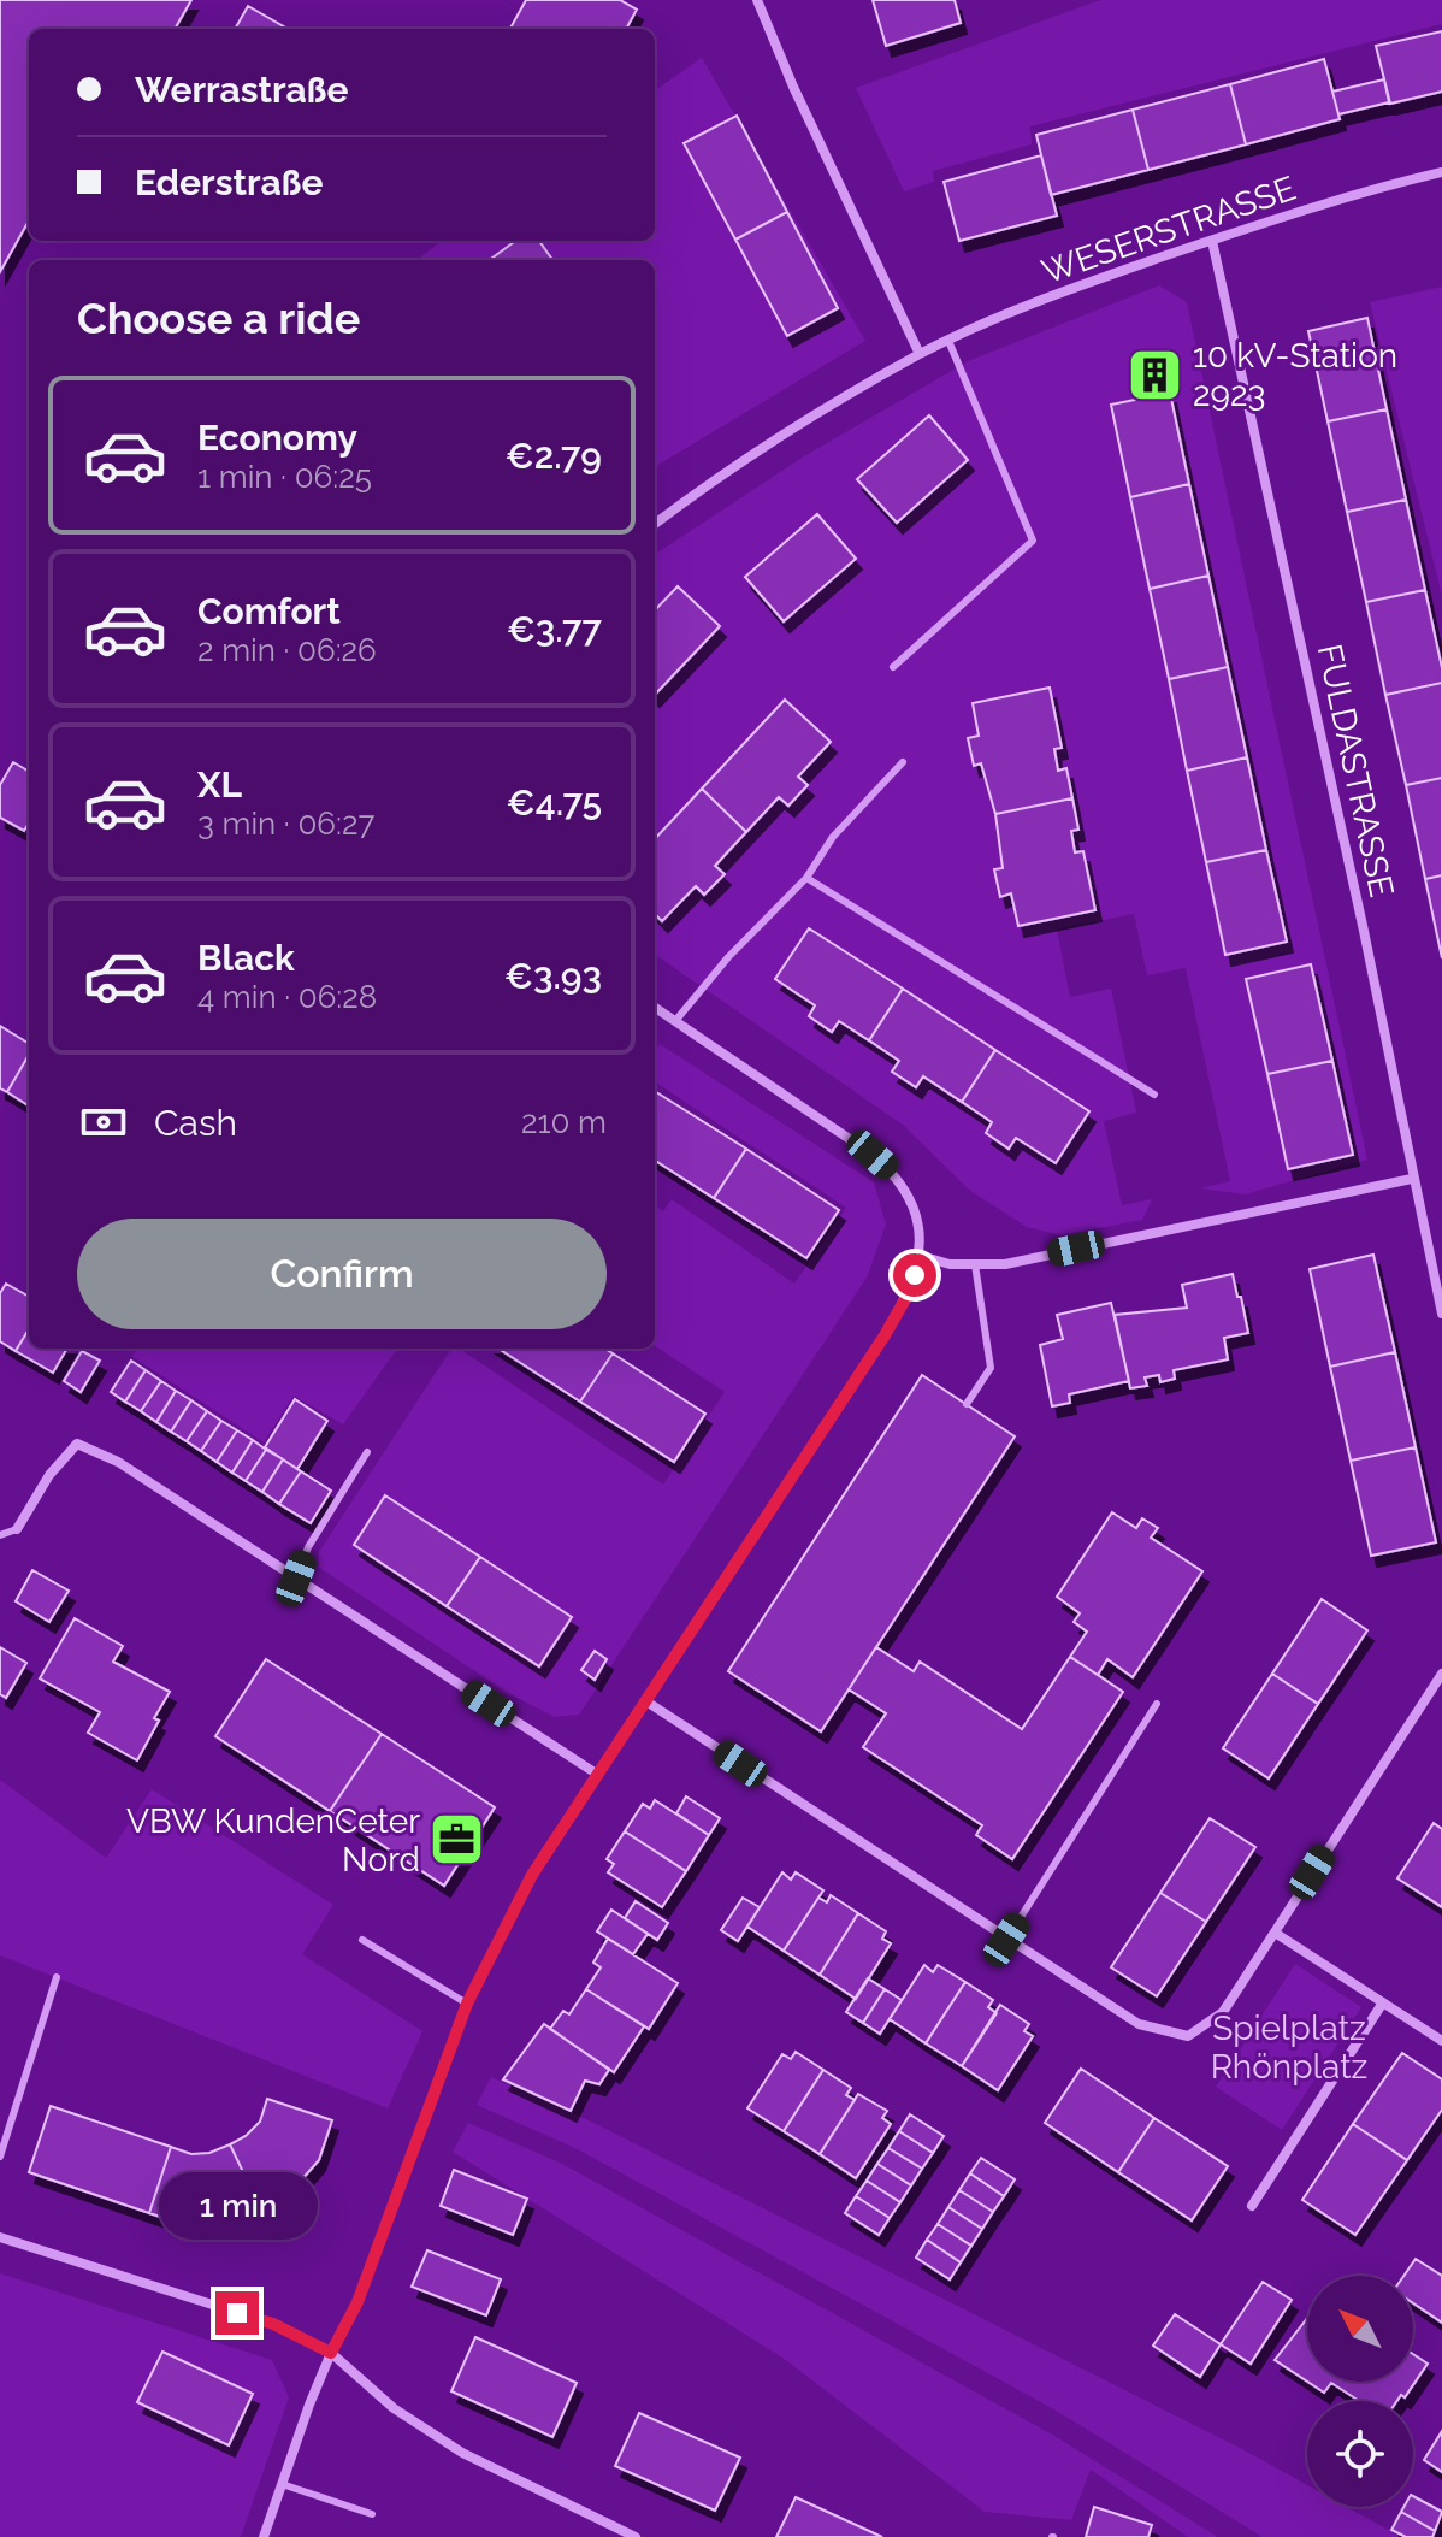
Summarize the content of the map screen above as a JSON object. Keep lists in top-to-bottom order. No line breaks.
{"streets":{"street":["WESERSTRASSE","FULDASTRASSE"]},"crossings":[["WESERSTRASSE","FULDASTRASSE"]],"parks":["Spielplatz Rhönplatz"],"places":{"building":["10 kV-Station 2923"],"office":["VBW KundenCeter Nord"]},"north":"top left","page":{"banner":["Werrastraße","Ederstraße"],"heading":"Choose a ride","list":[{"name":"Economy","note":"1 min · 06:25","value":"€2.79"},{"name":"Comfort","note":"2 min · 06:26","value":"€3.77"},{"name":"XL","note":"3 min · 06:27","value":"€4.75"},{"name":"Black","note":"4 min · 06:28","value":"€3.93"}],"pay":["Cash","210 m"],"buttons":"Confirm","bubble":"1 min"}}
